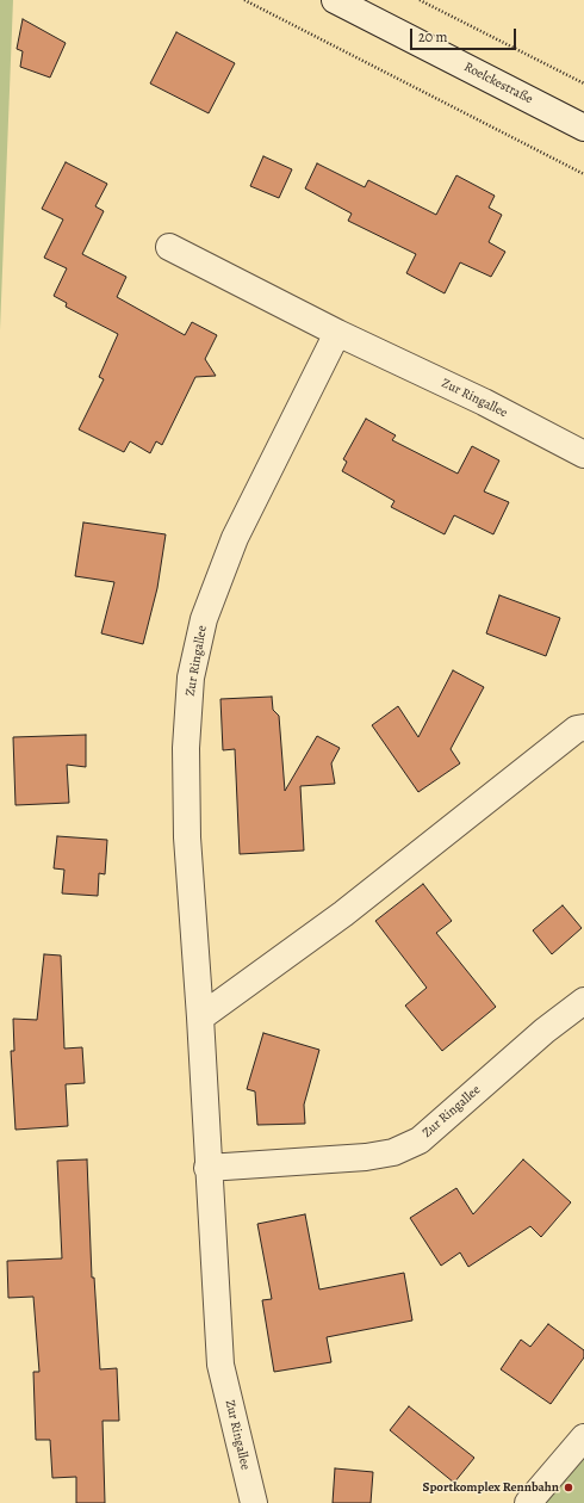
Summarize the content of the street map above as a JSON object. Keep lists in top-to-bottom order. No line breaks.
{"streets":{"street":["Roelckestraße","Zur Ringallee"]},"places":["Sportkomplex Rennbahn"],"scale_bar":"20 m"}
